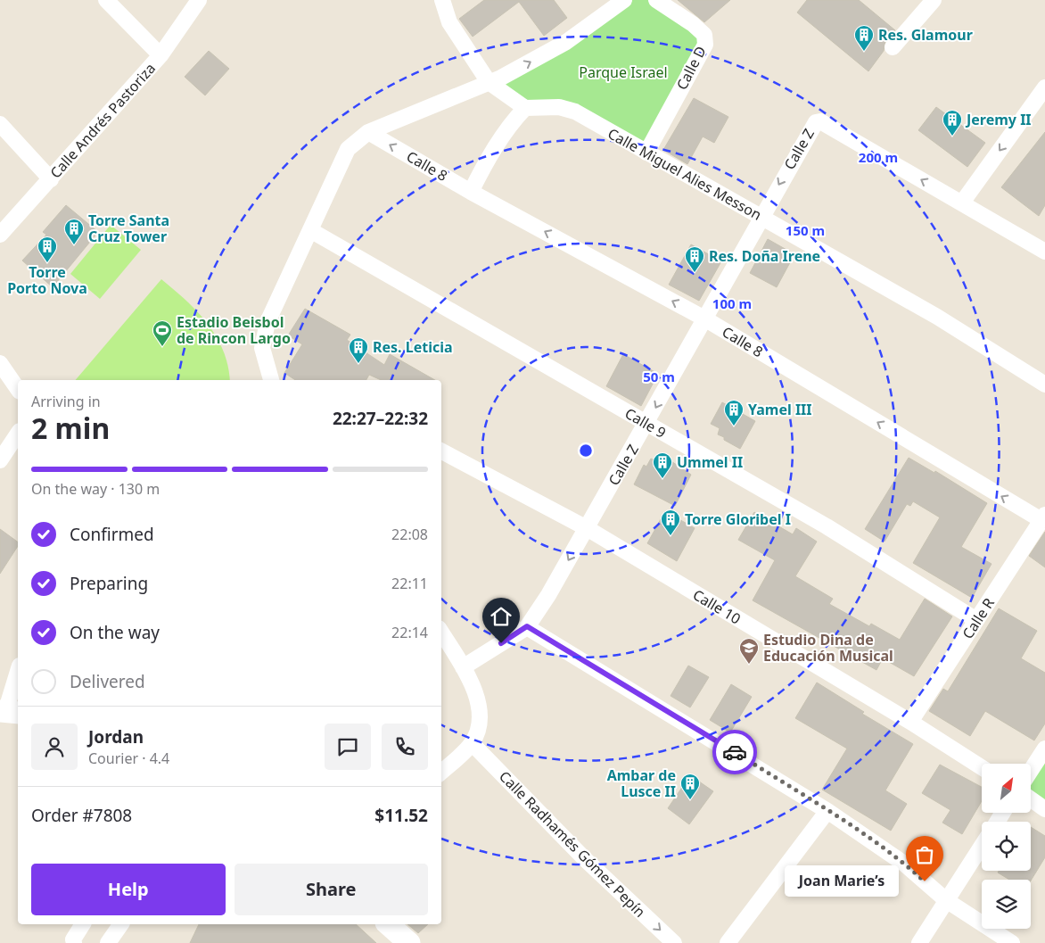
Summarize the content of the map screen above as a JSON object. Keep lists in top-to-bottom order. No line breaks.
{"streets":{"street":["Calle D","Calle Andrés Pastoriza","Calle Z","Calle 8","Calle Miguel Alies Messon","Calle 9","Calle 10","Calle R","Calle Radhamés Gómez Pepín"]},"crossings":[["Calle D","Calle Miguel Alies Messon"],["Calle Z","Calle 8"],["Calle Z","Calle Miguel Alies Messon"],["Calle Z","Calle 9"],["Calle Z","Calle 10"],["Calle 8","Calle R"],["Calle 9","Calle R"],["Calle 10","Calle R"]],"one_way":["Calle 8","Calle Radhamés Gómez Pepín"],"parks":["Parque Israel"],"places":{"building":["Res. Glamour","Jeremy II","Torre Santa Cruz Tower","Torre Porto Nova","Res. Doña Irene","Res. Leticia","Yamel III","Ummel II","Torre Gloribel I","Ambar de Lusce II"],"sports":["Estadio Beisbol de Rincon Largo"],"school or university":["Estudio Dina de Educación Musical"],"other":["Joan Marie’s"]},"north":"top right","page":{"heading":["2 min","Arriving in","22:27–22:32"],"panel":["Jordan","Courier · 4.4","Order #7808","$11.52"],"bar":"On the way · 130 m","list":[["Confirmed","22:08"],["Preparing","22:11"],["On the way","22:14"],"Delivered"],"buttons":["Help","Share"],"bubble":"Joan Marie’s"},"rings":["200 m","150 m","100 m","50 m"]}
